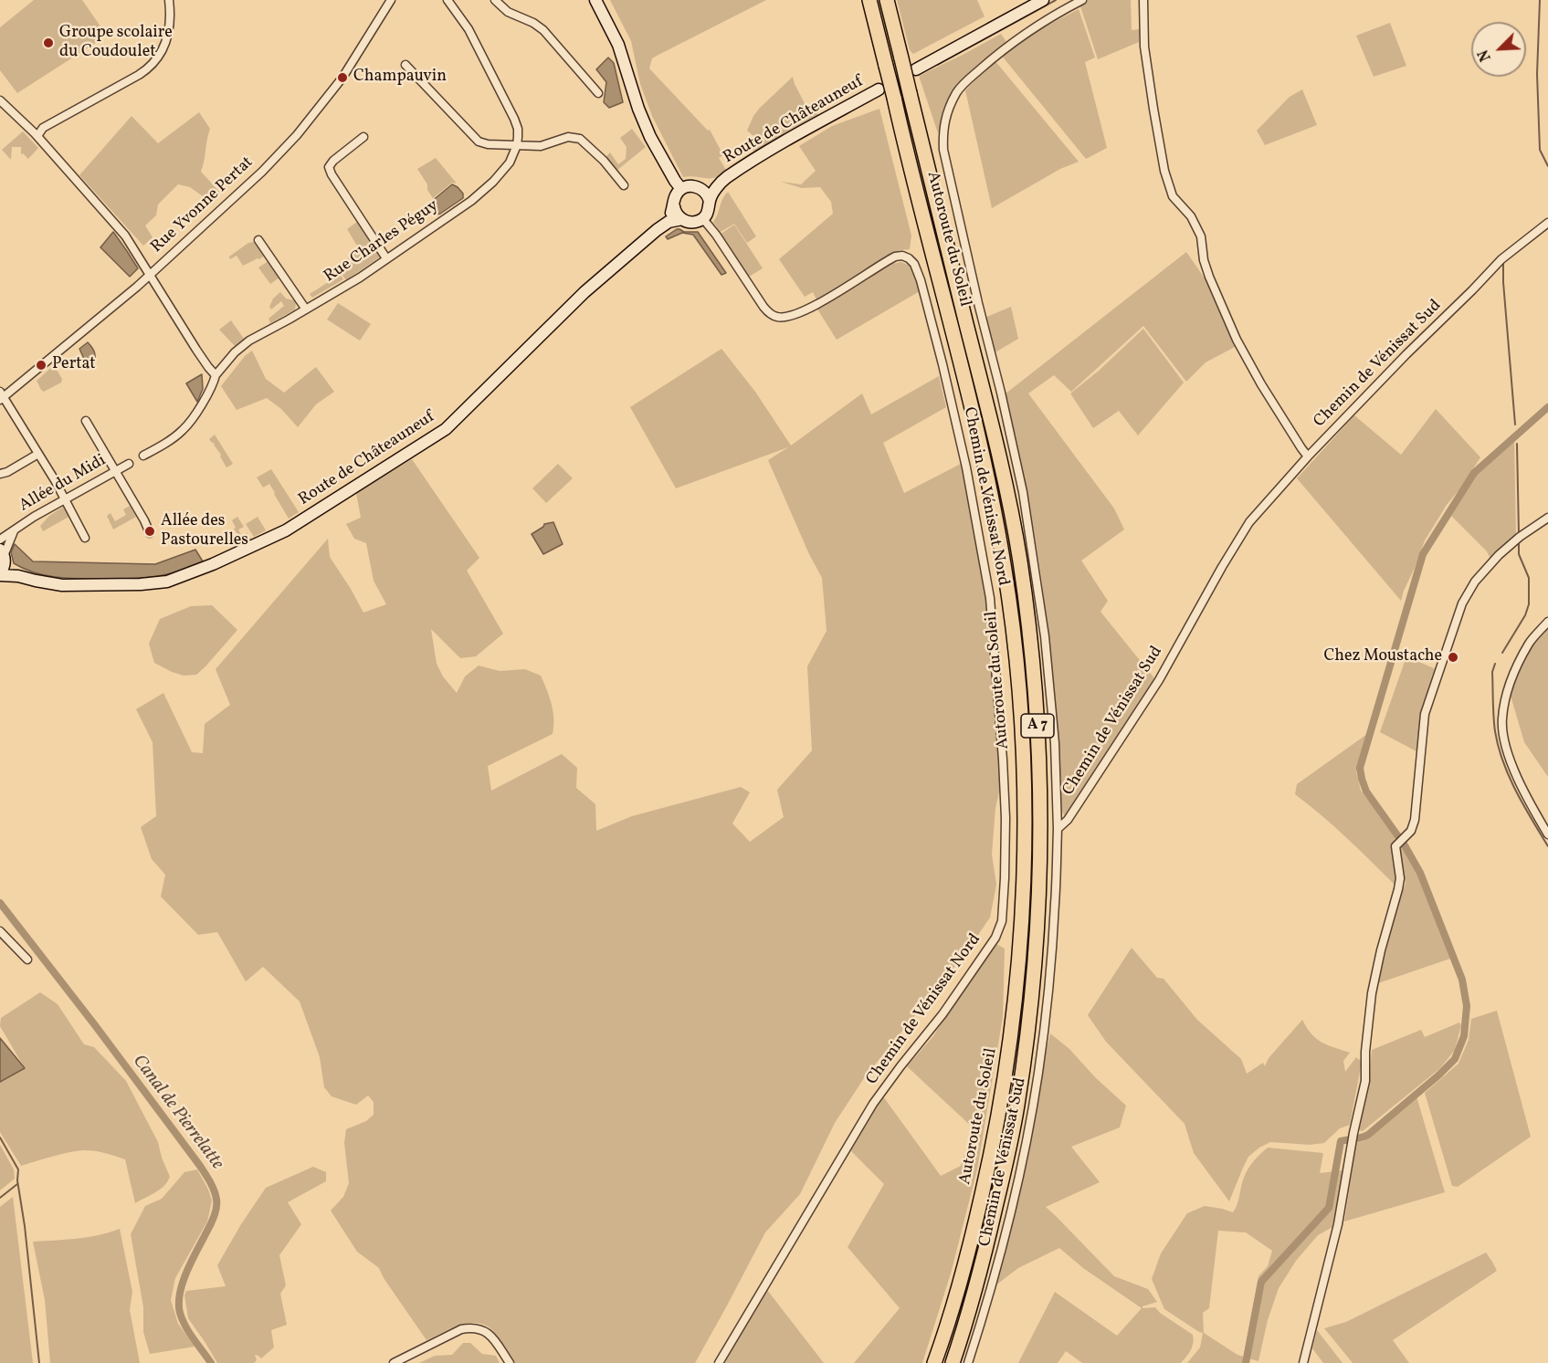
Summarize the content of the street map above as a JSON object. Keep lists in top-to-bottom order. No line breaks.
{"streets":{"highway":["Autoroute du Soleil","A 7"],"main road":["Route de Châteauneuf"],"street":["Rue Yvonne Pertat","Rue Charles Péguy","Chemin de Vénissat Sud","Allée du Midi","Chemin de Vénissat Nord"]},"crossings":[["Route de Châteauneuf","Allée du Midi"],["Route de Châteauneuf","Chemin de Vénissat Nord"]],"water":["Canal de Pierrelatte"],"places":["Groupe scolaire du Coudoulet","Champauvin","Pertat","Allée des Pastourelles","Chez Moustache"],"north":"bottom left"}
